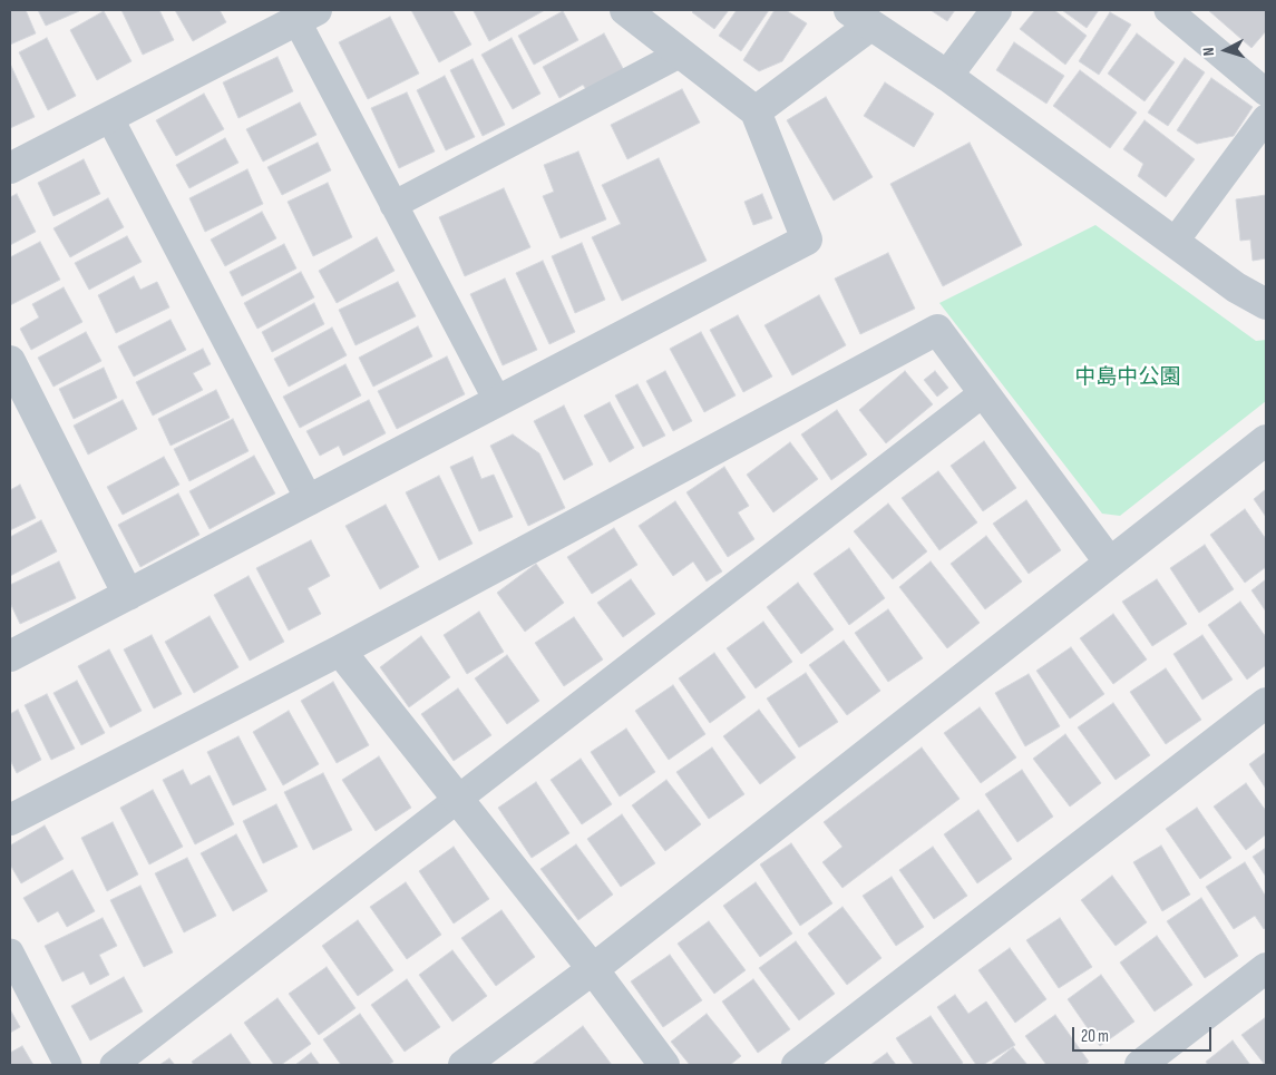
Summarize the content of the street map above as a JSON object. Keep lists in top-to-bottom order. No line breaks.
{"parks":["中島中公園"],"scale_bar":"20 m","north":"left"}
